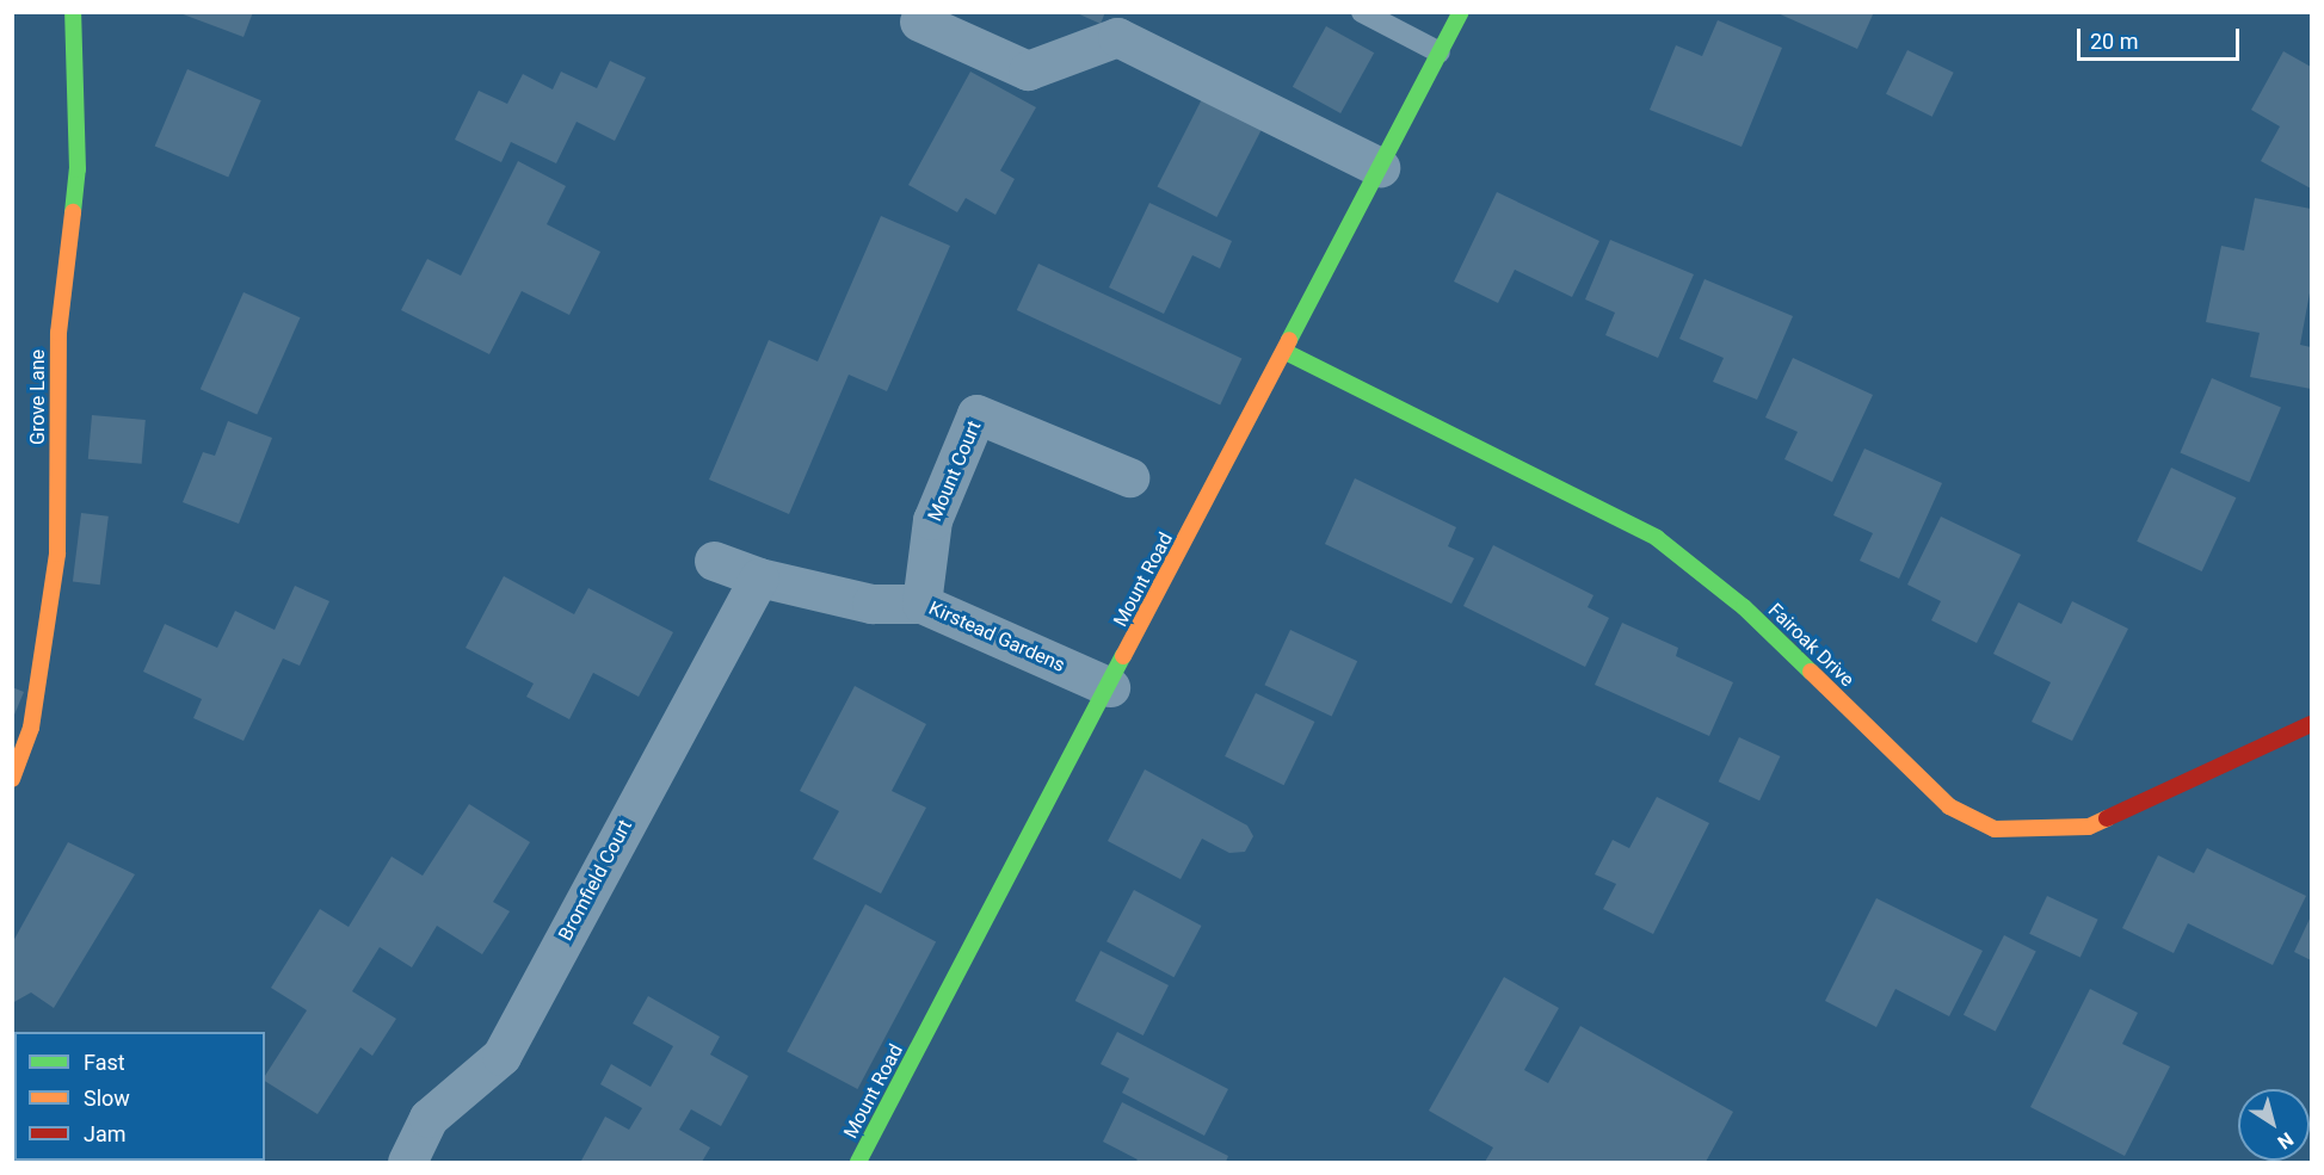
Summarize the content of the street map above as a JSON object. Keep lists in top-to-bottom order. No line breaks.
{"streets":{"street":["Grove Lane","Mount Court","Mount Road","Kirstead Gardens","Fairoak Drive","Bromfield Court"]},"crossings":[["Mount Court","Kirstead Gardens"],["Mount Road","Kirstead Gardens"],["Mount Road","Fairoak Drive"],["Kirstead Gardens","Bromfield Court"]],"legend":["Fast","Slow","Jam"],"scale_bar":"20 m","north":"bottom right"}
